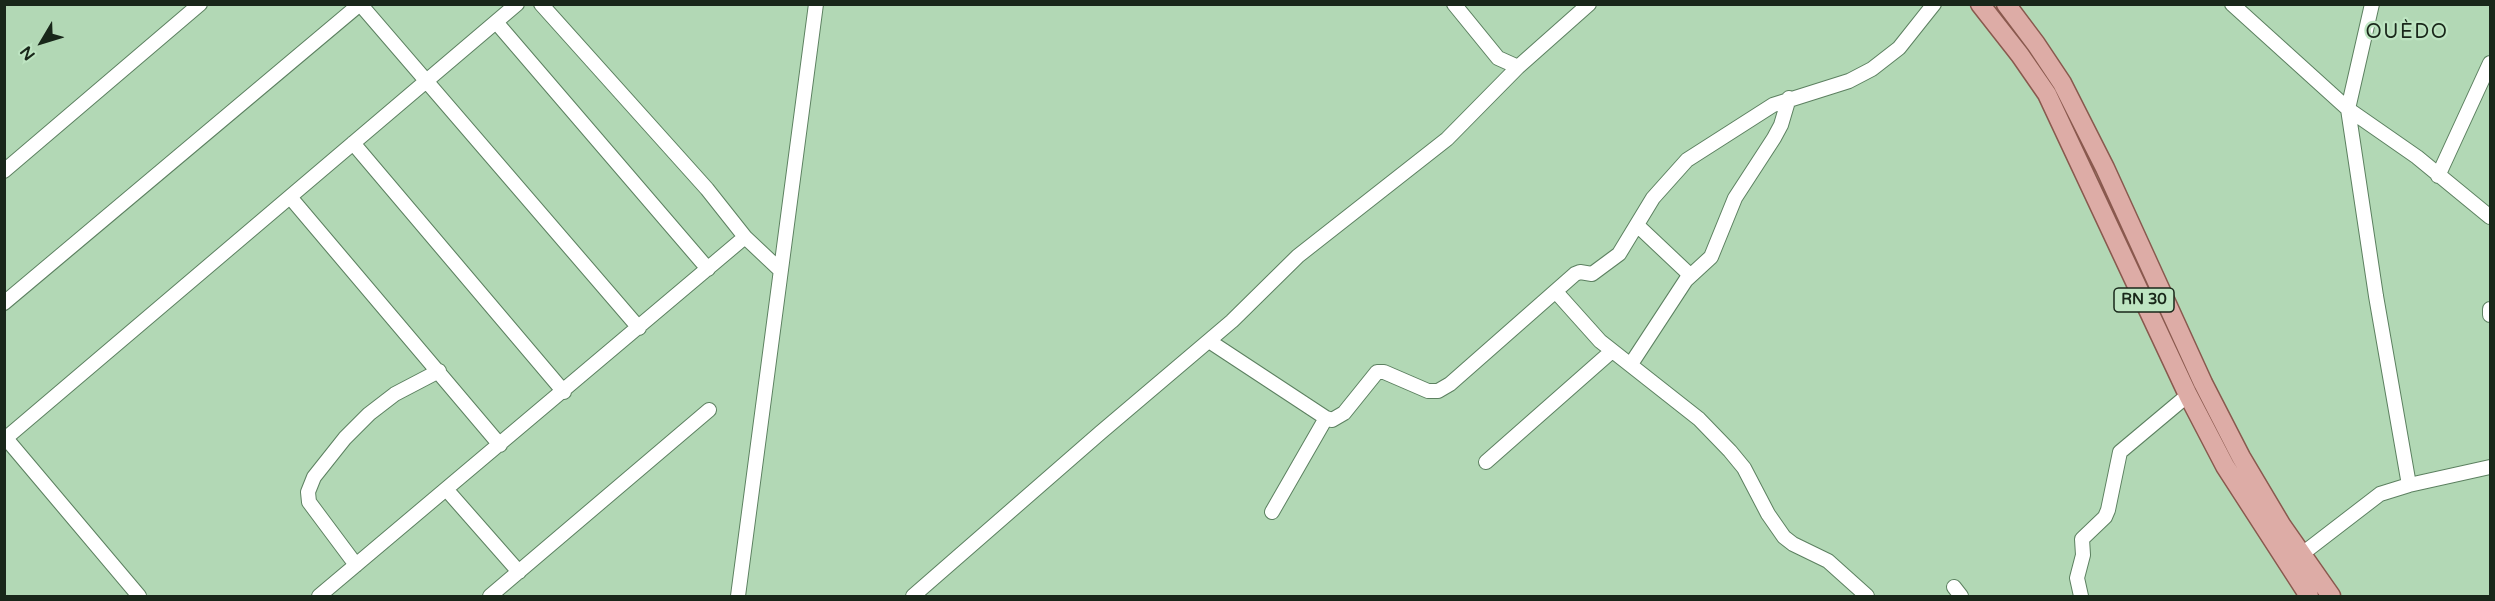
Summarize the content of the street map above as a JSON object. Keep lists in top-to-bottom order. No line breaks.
{"streets":{"main road":["RN 30"]},"districts":["OUÈDO"],"north":"bottom left"}
